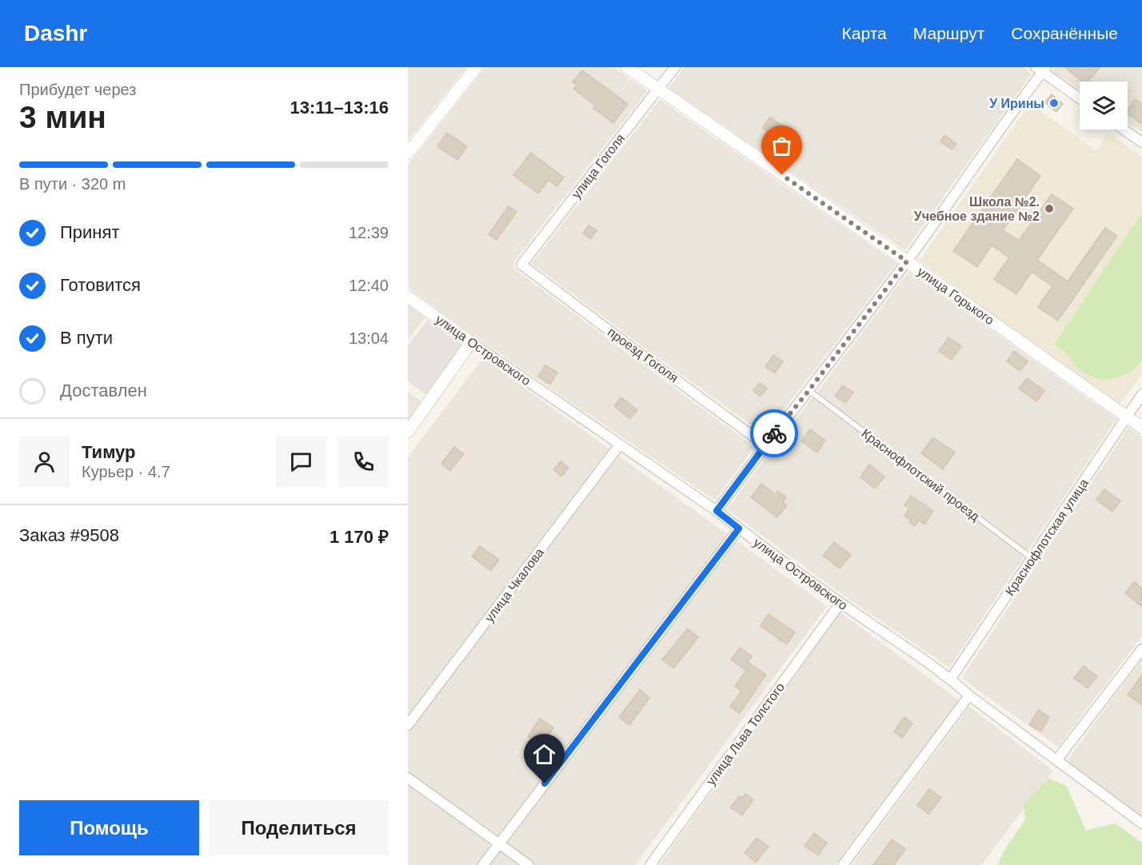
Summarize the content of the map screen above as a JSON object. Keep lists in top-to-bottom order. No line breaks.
{"streets":{"street":["улица Гоголя","улица Горького","улица Островского","проезд Гоголя","Краснофлотская улица","улица Чкалова","улица Льва Толстого"],"lane":["Краснофлотский проезд"]},"crossings":[["улица Гоголя","улица Горького"],["улица Гоголя","проезд Гоголя"],["улица Горького","Краснофлотская улица"],["улица Островского","Краснофлотская улица"],["улица Островского","улица Чкалова"],["улица Островского","улица Льва Толстого"],["Краснофлотский проезд","Краснофлотская улица"]],"places":["У Ирины","Школа №2. Учебное здание №2"],"page":{"header":"Dashr","nav":["Карта","Маршрут","Сохранённые"],"heading":["3 мин","Прибудет через","13:11–13:16"],"panel":["Тимур","Курьер · 4.7","Заказ #9508","1 170 ₽"],"bar":"В пути · 320 m","list":[["Принят","12:39"],["Готовится","12:40"],["В пути","13:04"],"Доставлен"],"buttons":["Помощь","Поделиться"]}}
